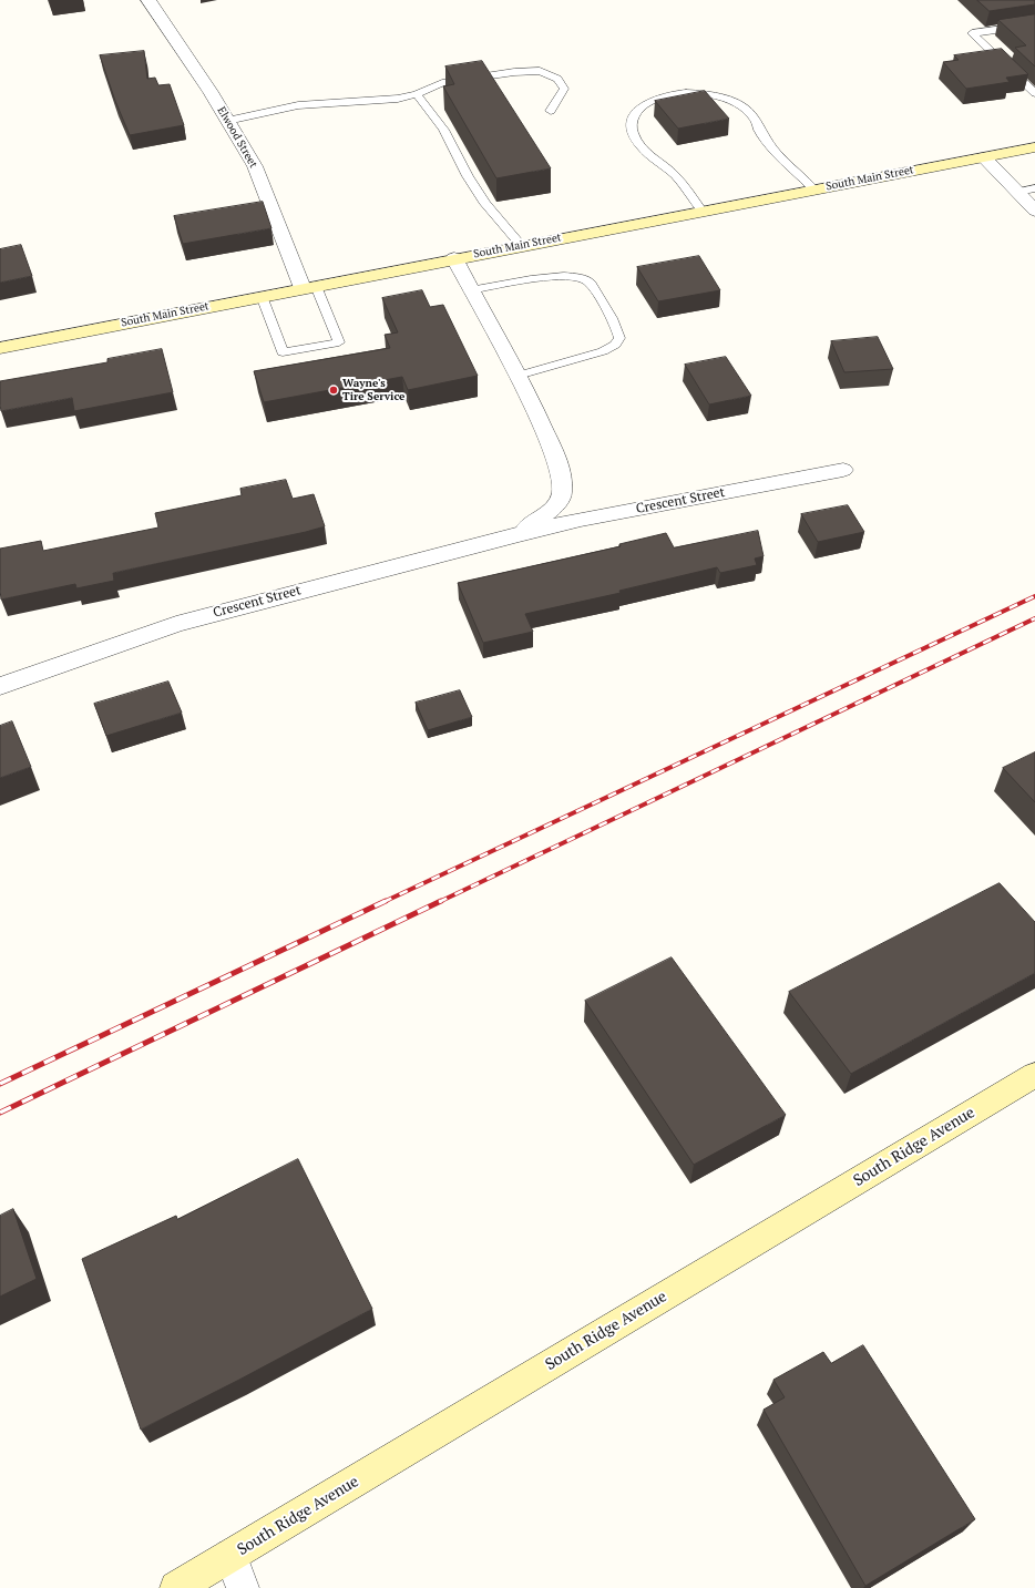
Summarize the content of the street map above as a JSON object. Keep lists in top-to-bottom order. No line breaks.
{"streets":{"main road":["South Main Street","South Ridge Avenue"],"street":["Elwood Street","Crescent Street"]},"crossings":[["Elwood Street","South Main Street"],["South Main Street","Crescent Street"]],"places":["Wayne's Tire Service"]}
